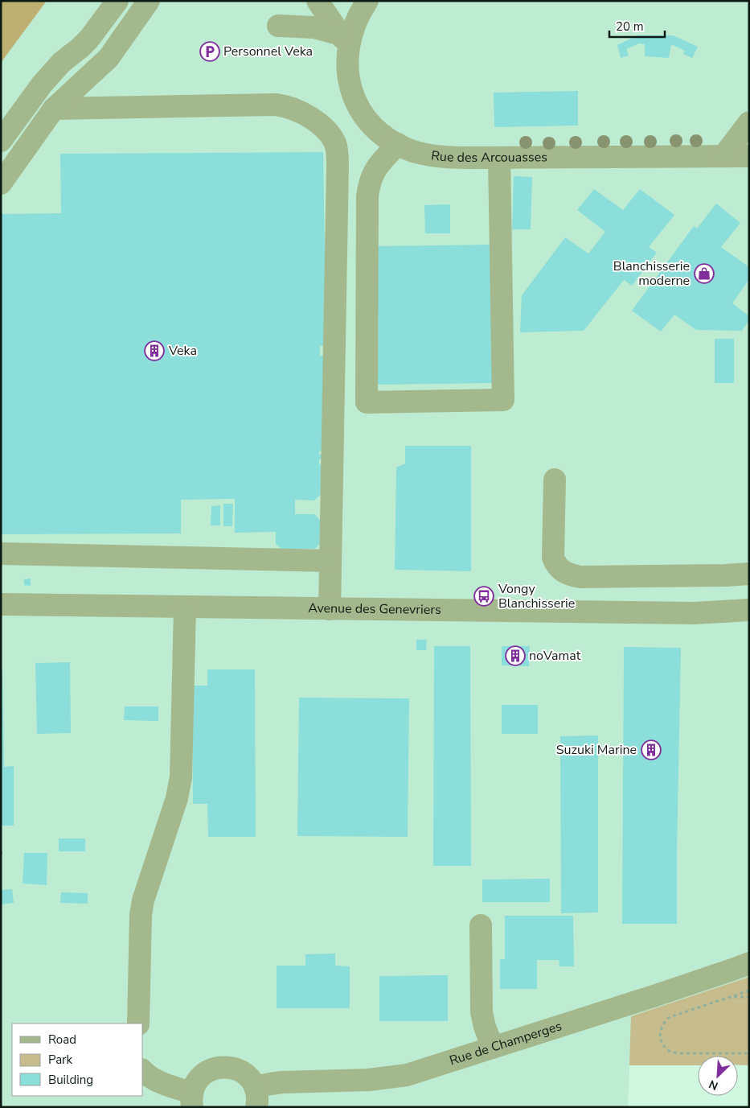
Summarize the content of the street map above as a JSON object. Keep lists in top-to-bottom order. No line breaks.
{"streets":{"street":["Rue des Arcouasses","Avenue des Genevriers","Rue de Champerges"]},"places":{"parking":["Personnel Veka"],"shop":["Blanchisserie moderne"],"building":["Veka","noVamat","Suzuki Marine"],"bus stop":["Vongy Blanchisserie"]},"legend":["Road","Park","Building"],"scale_bar":"20 m","north":"bottom left"}
